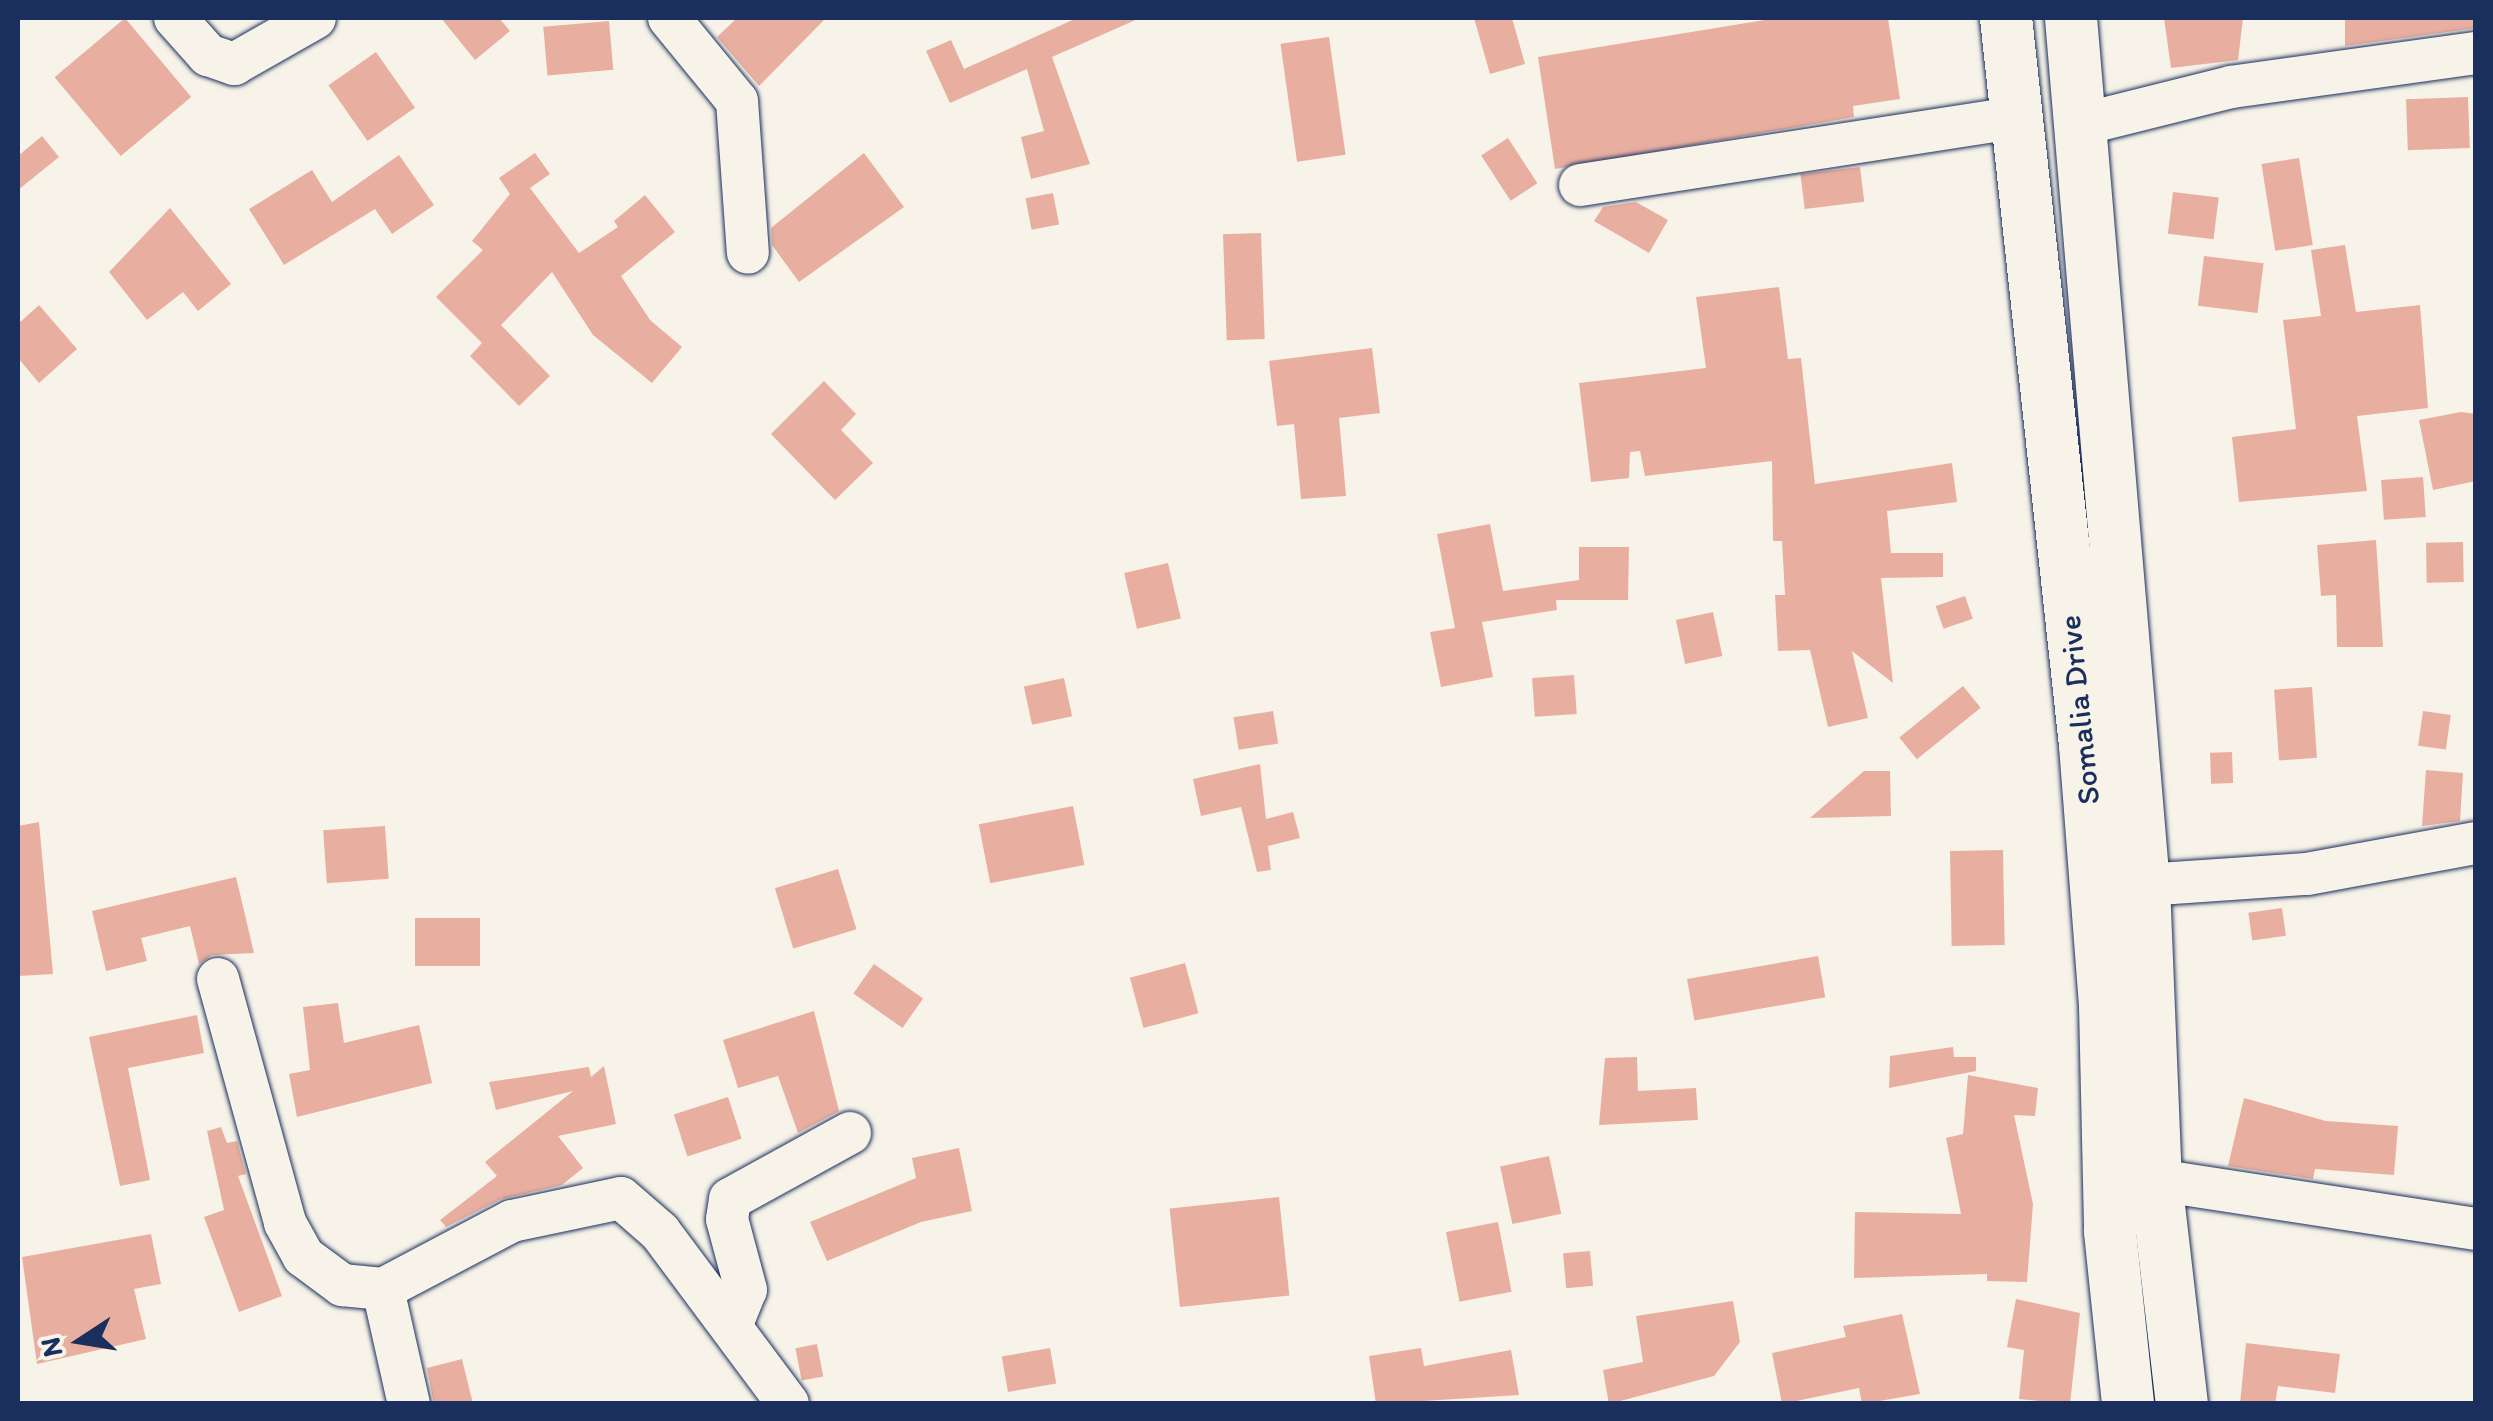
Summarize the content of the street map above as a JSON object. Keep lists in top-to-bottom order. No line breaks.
{"streets":{"main road":["Somalia Drive"]},"north":"left"}
